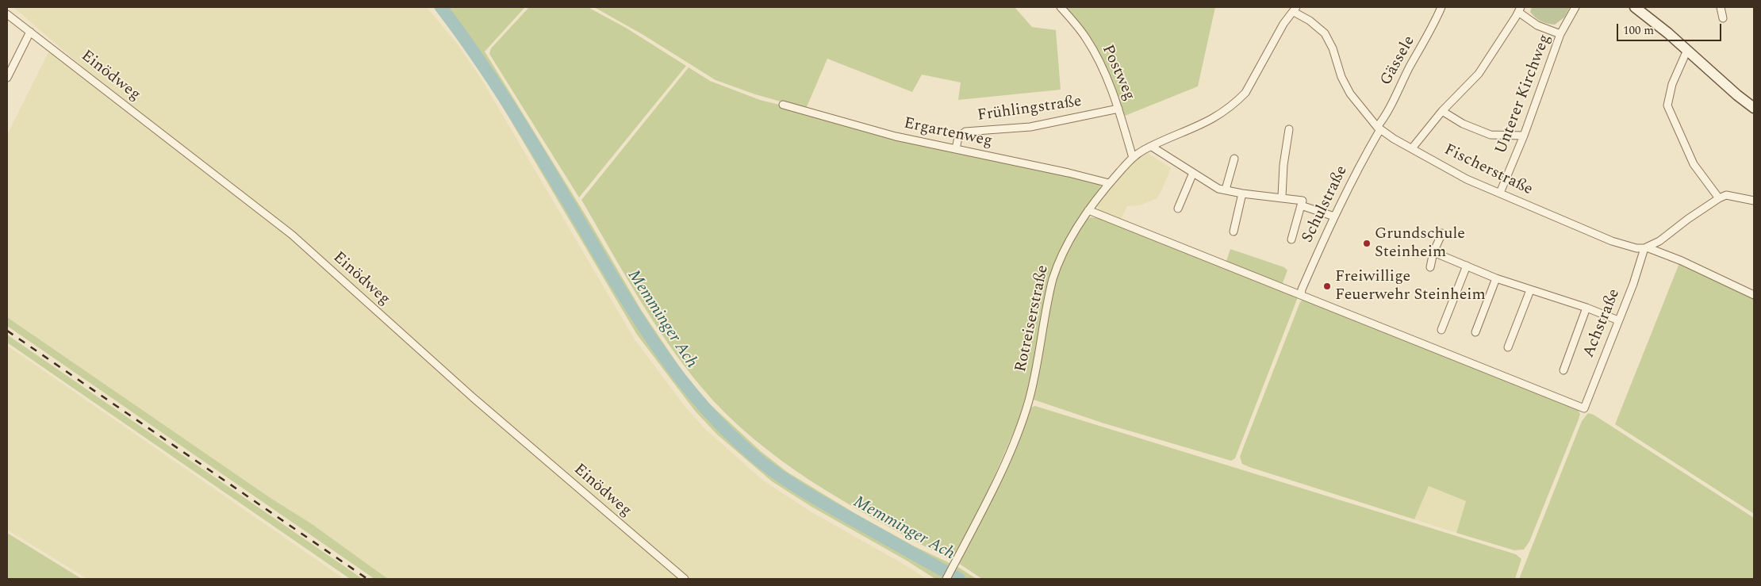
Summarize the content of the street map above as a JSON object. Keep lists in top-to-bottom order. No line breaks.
{"streets":{"street":["Gässele","Postweg","Einödweg","Unterer Kirchweg","Frühlingstraße","Ergartenweg","Fischerstraße","Schulstraße","Rotreiserstraße","Achstraße"]},"crossings":[["Gässele","Fischerstraße"],["Gässele","Schulstraße"],["Postweg","Frühlingstraße"],["Postweg","Rotreiserstraße"],["Unterer Kirchweg","Fischerstraße"],["Frühlingstraße","Ergartenweg"],["Ergartenweg","Rotreiserstraße"],["Fischerstraße","Schulstraße"],["Fischerstraße","Rotreiserstraße"],["Fischerstraße","Achstraße"],["Schulstraße","Achstraße"]],"water":["Memminger Ach"],"places":["Grundschule Steinheim","Freiwillige Feuerwehr Steinheim"],"scale_bar":"100 m"}
